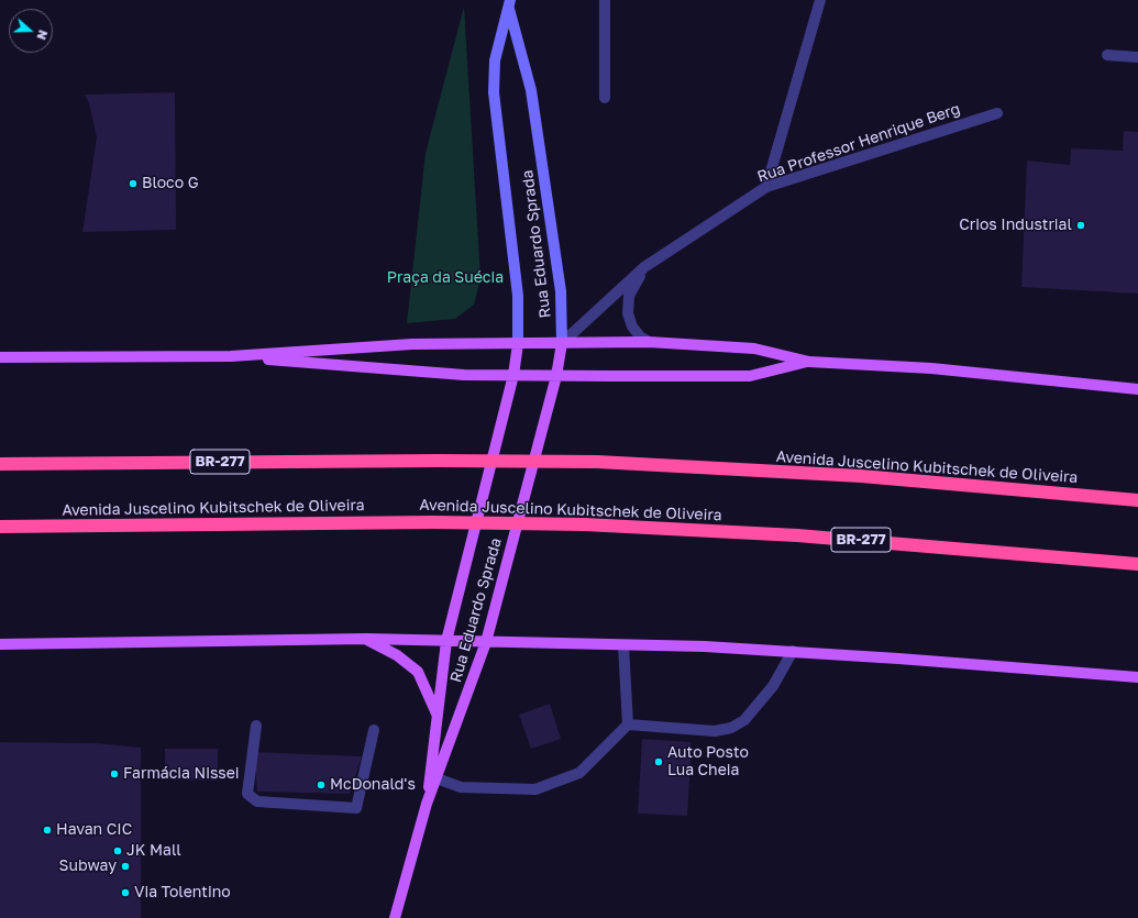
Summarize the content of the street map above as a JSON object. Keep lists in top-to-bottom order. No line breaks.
{"streets":{"highway":["BR-277","Avenida Juscelino Kubitschek de Oliveira"],"main road":["Rua Eduardo Sprada"],"street":["Rua Professor Henrique Berg"]},"crossings":[["Rua Professor Henrique Berg","Rua Eduardo Sprada"]],"parks":["Praça da Suécia"],"places":["Bloco G","Crios Industrial","Auto Posto Lua Cheia","Farmácia Nissei","McDonald's","Havan CIC","JK Mall","Subway","Via Tolentino"],"north":"right"}
